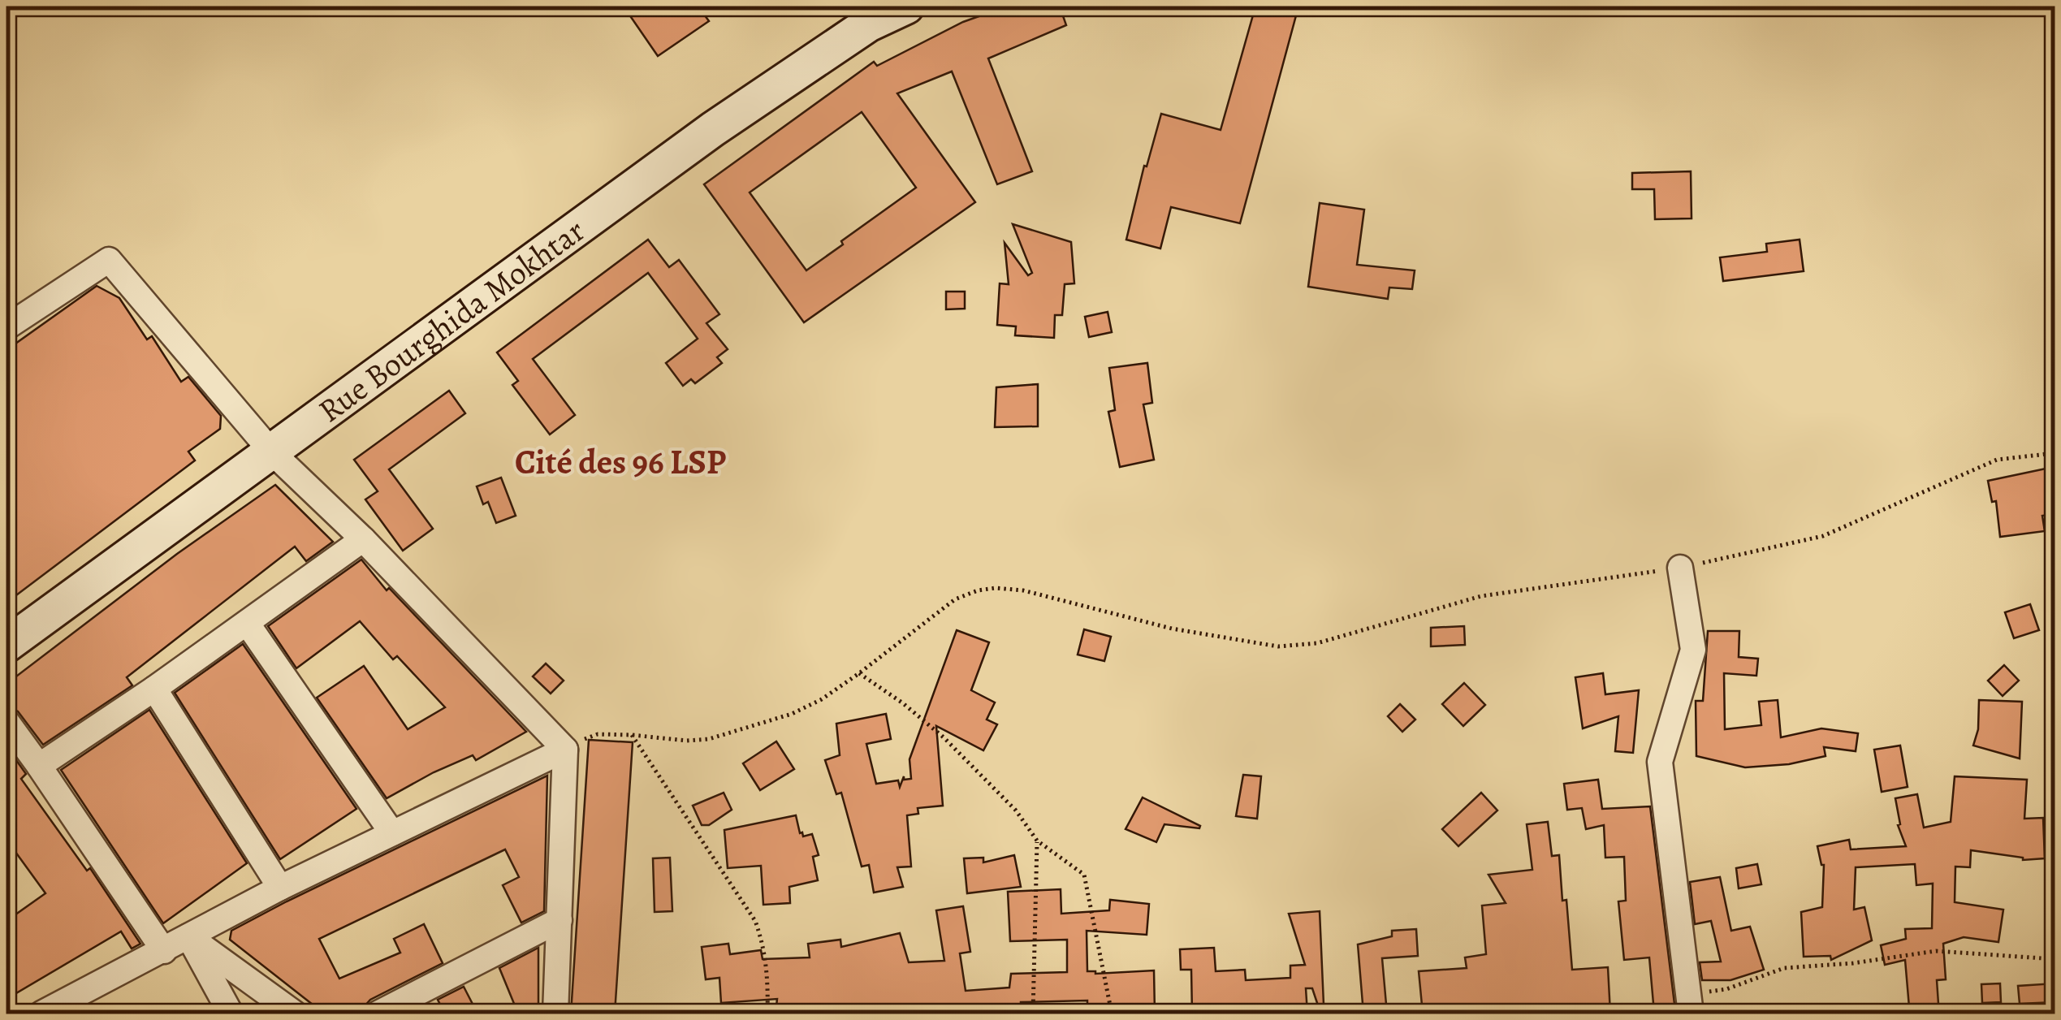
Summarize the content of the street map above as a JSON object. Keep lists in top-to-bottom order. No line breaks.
{"streets":{"main road":["Rue Bourghida Mokhtar"]},"districts":["Cité des 96 LSP"]}
